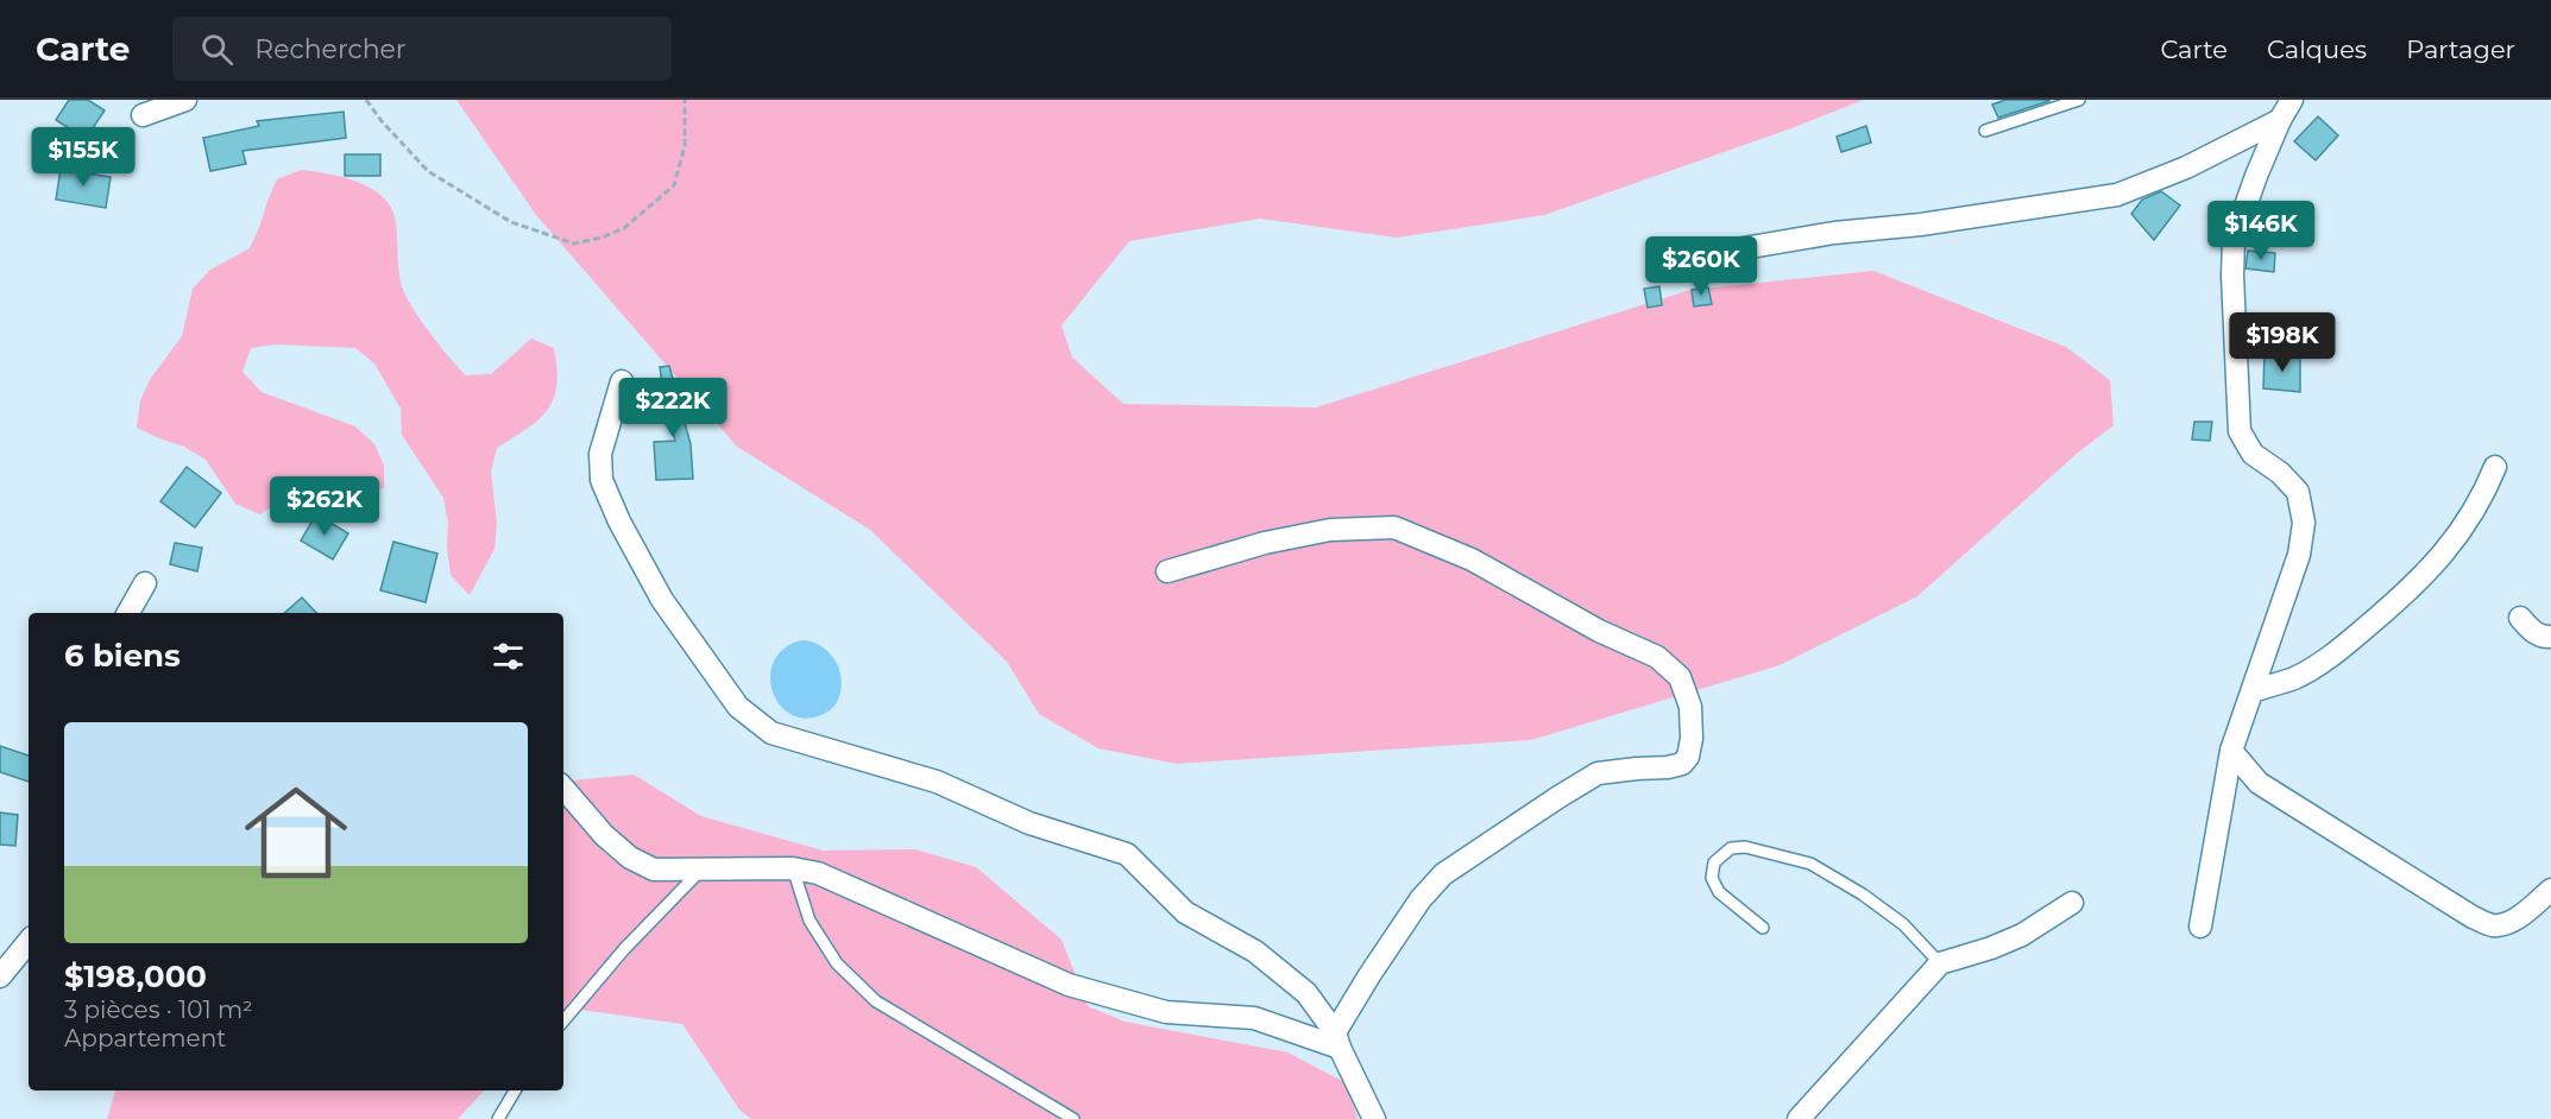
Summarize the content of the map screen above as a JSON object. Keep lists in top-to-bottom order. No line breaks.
{"page":{"header":"Carte","search":"Rechercher","nav":["Carte","Calques","Partager"],"price":["$155K","$146K","$260K","$198K","$222K","$262K"],"heading":"6 biens","list":[{"name":"$198,000","note":"3 pièces · 101 m² · Appartement"}]}}
